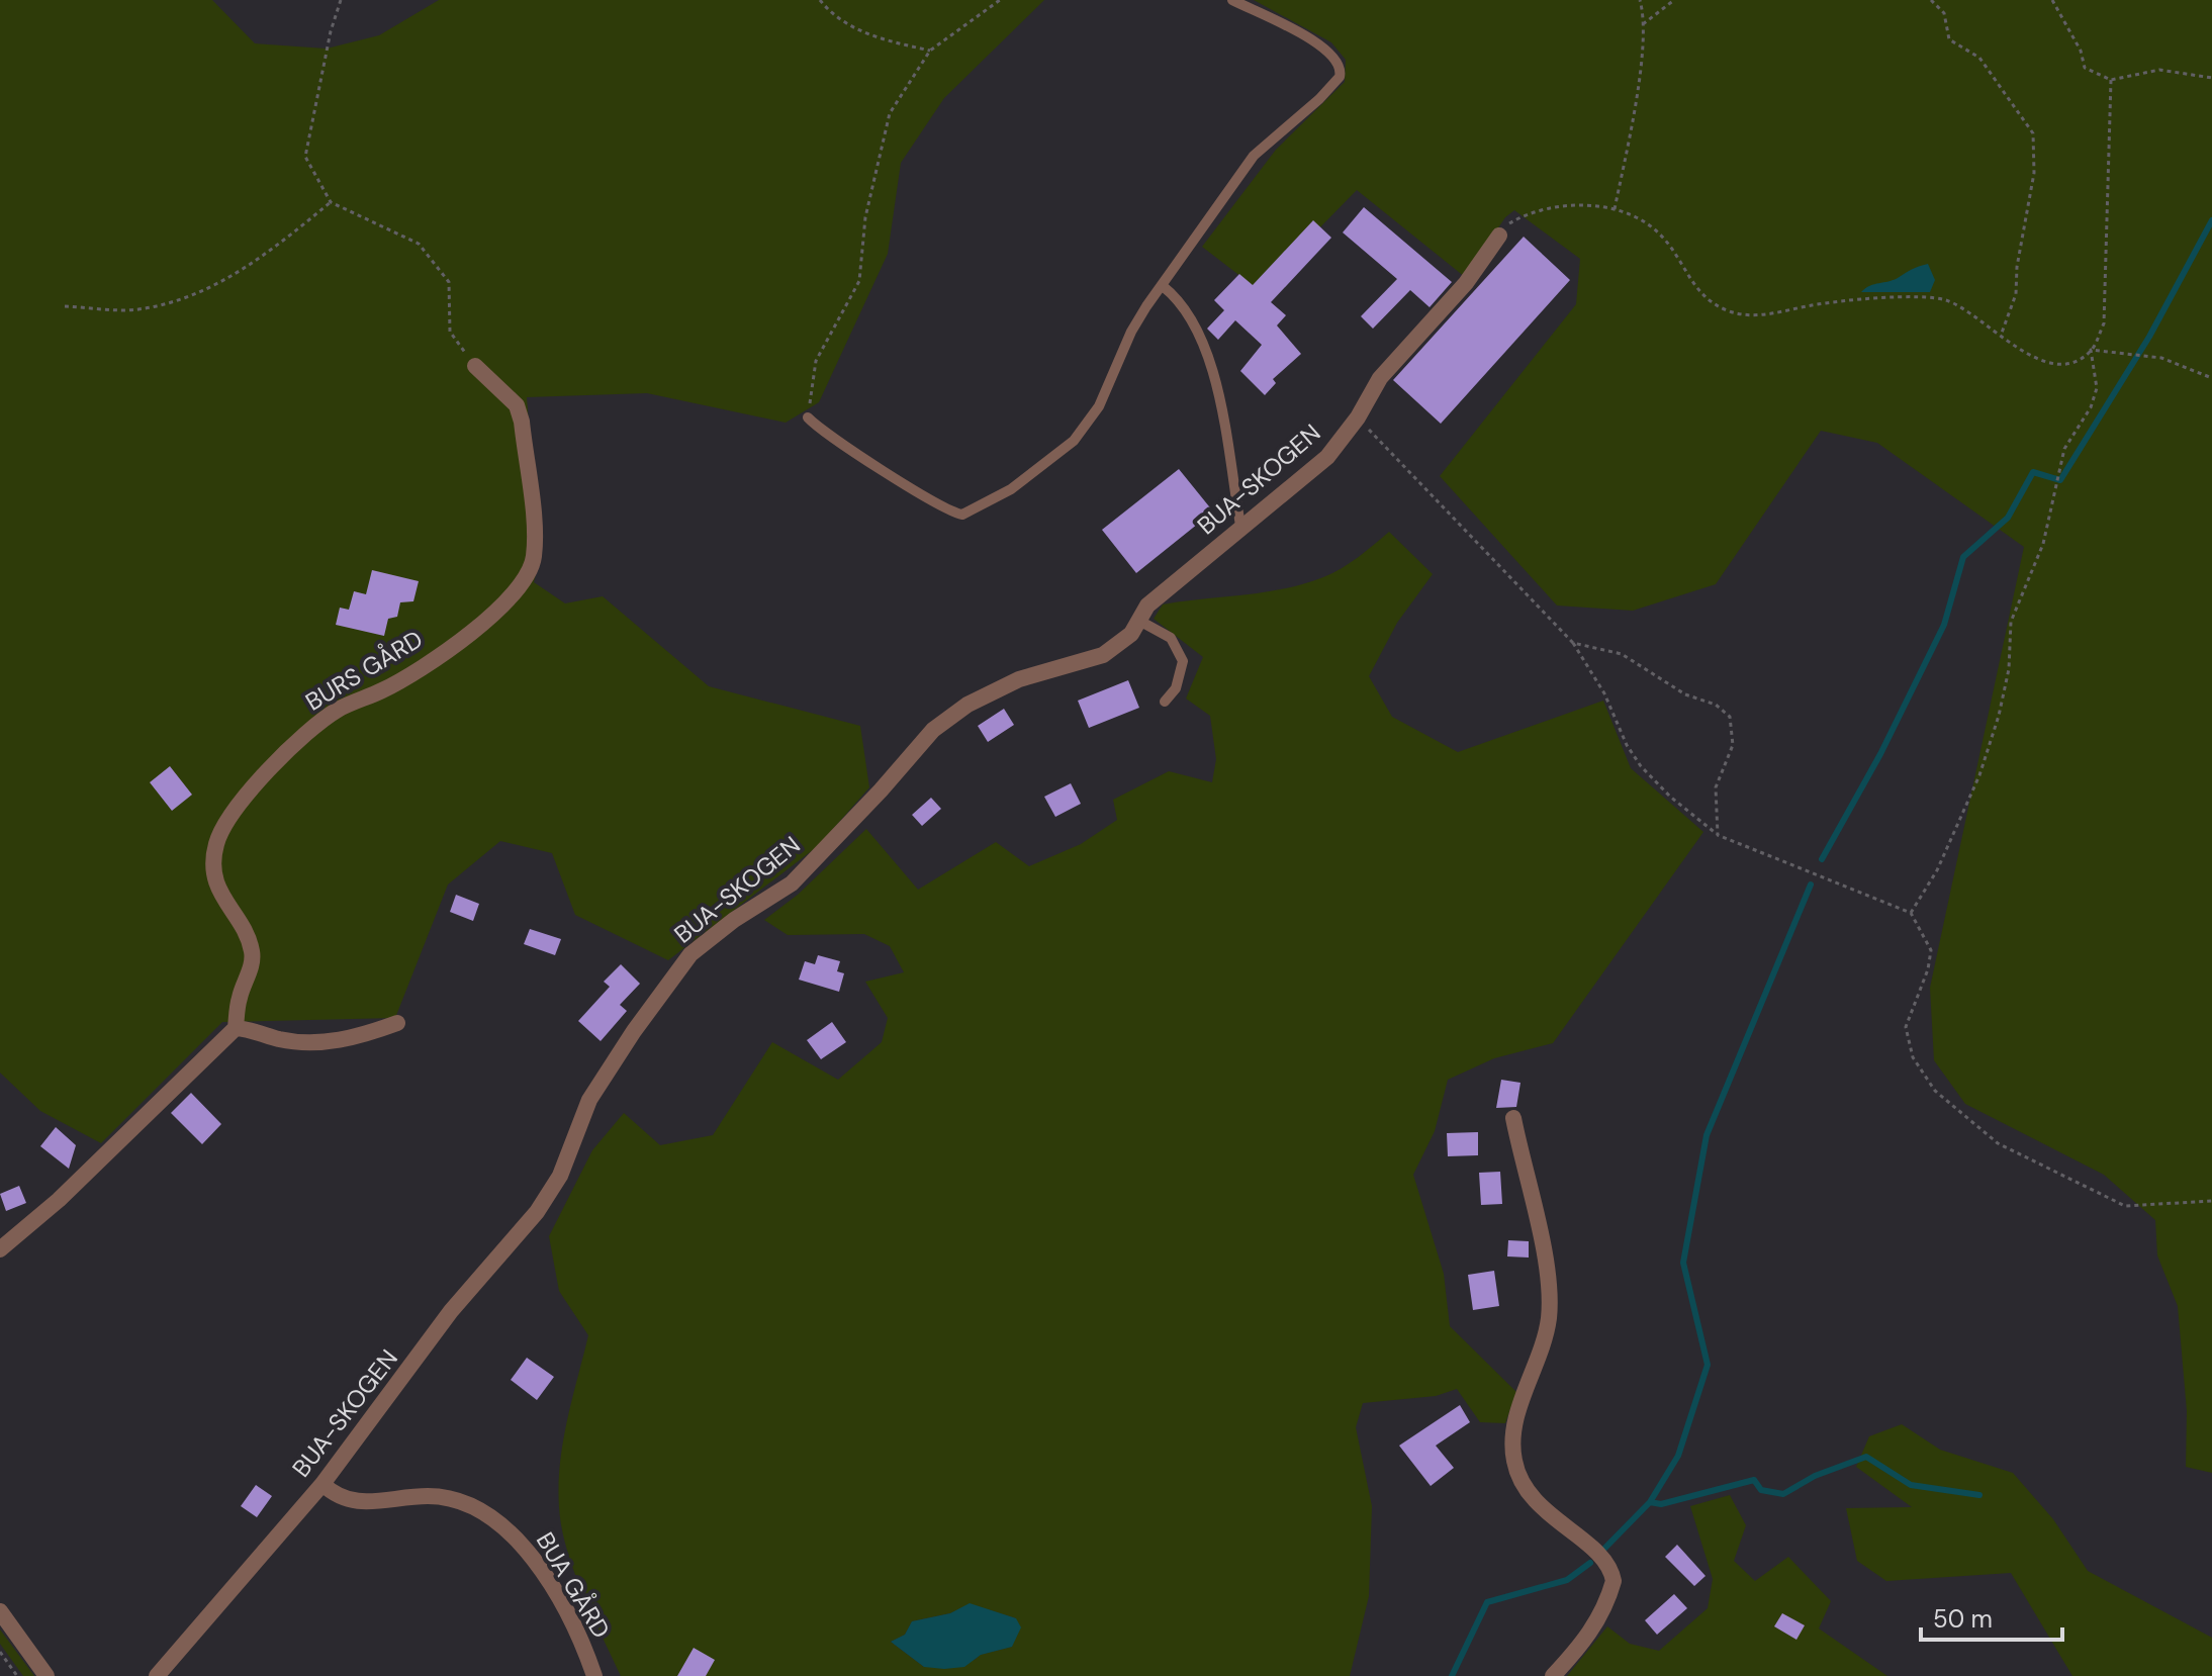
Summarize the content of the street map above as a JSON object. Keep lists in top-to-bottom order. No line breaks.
{"streets":{"street":["BUA-SKOGEN","BURS GÅRD","BUA GÅRD"]},"crossings":[["BUA-SKOGEN","BUA GÅRD"]],"scale_bar":"50 m"}
